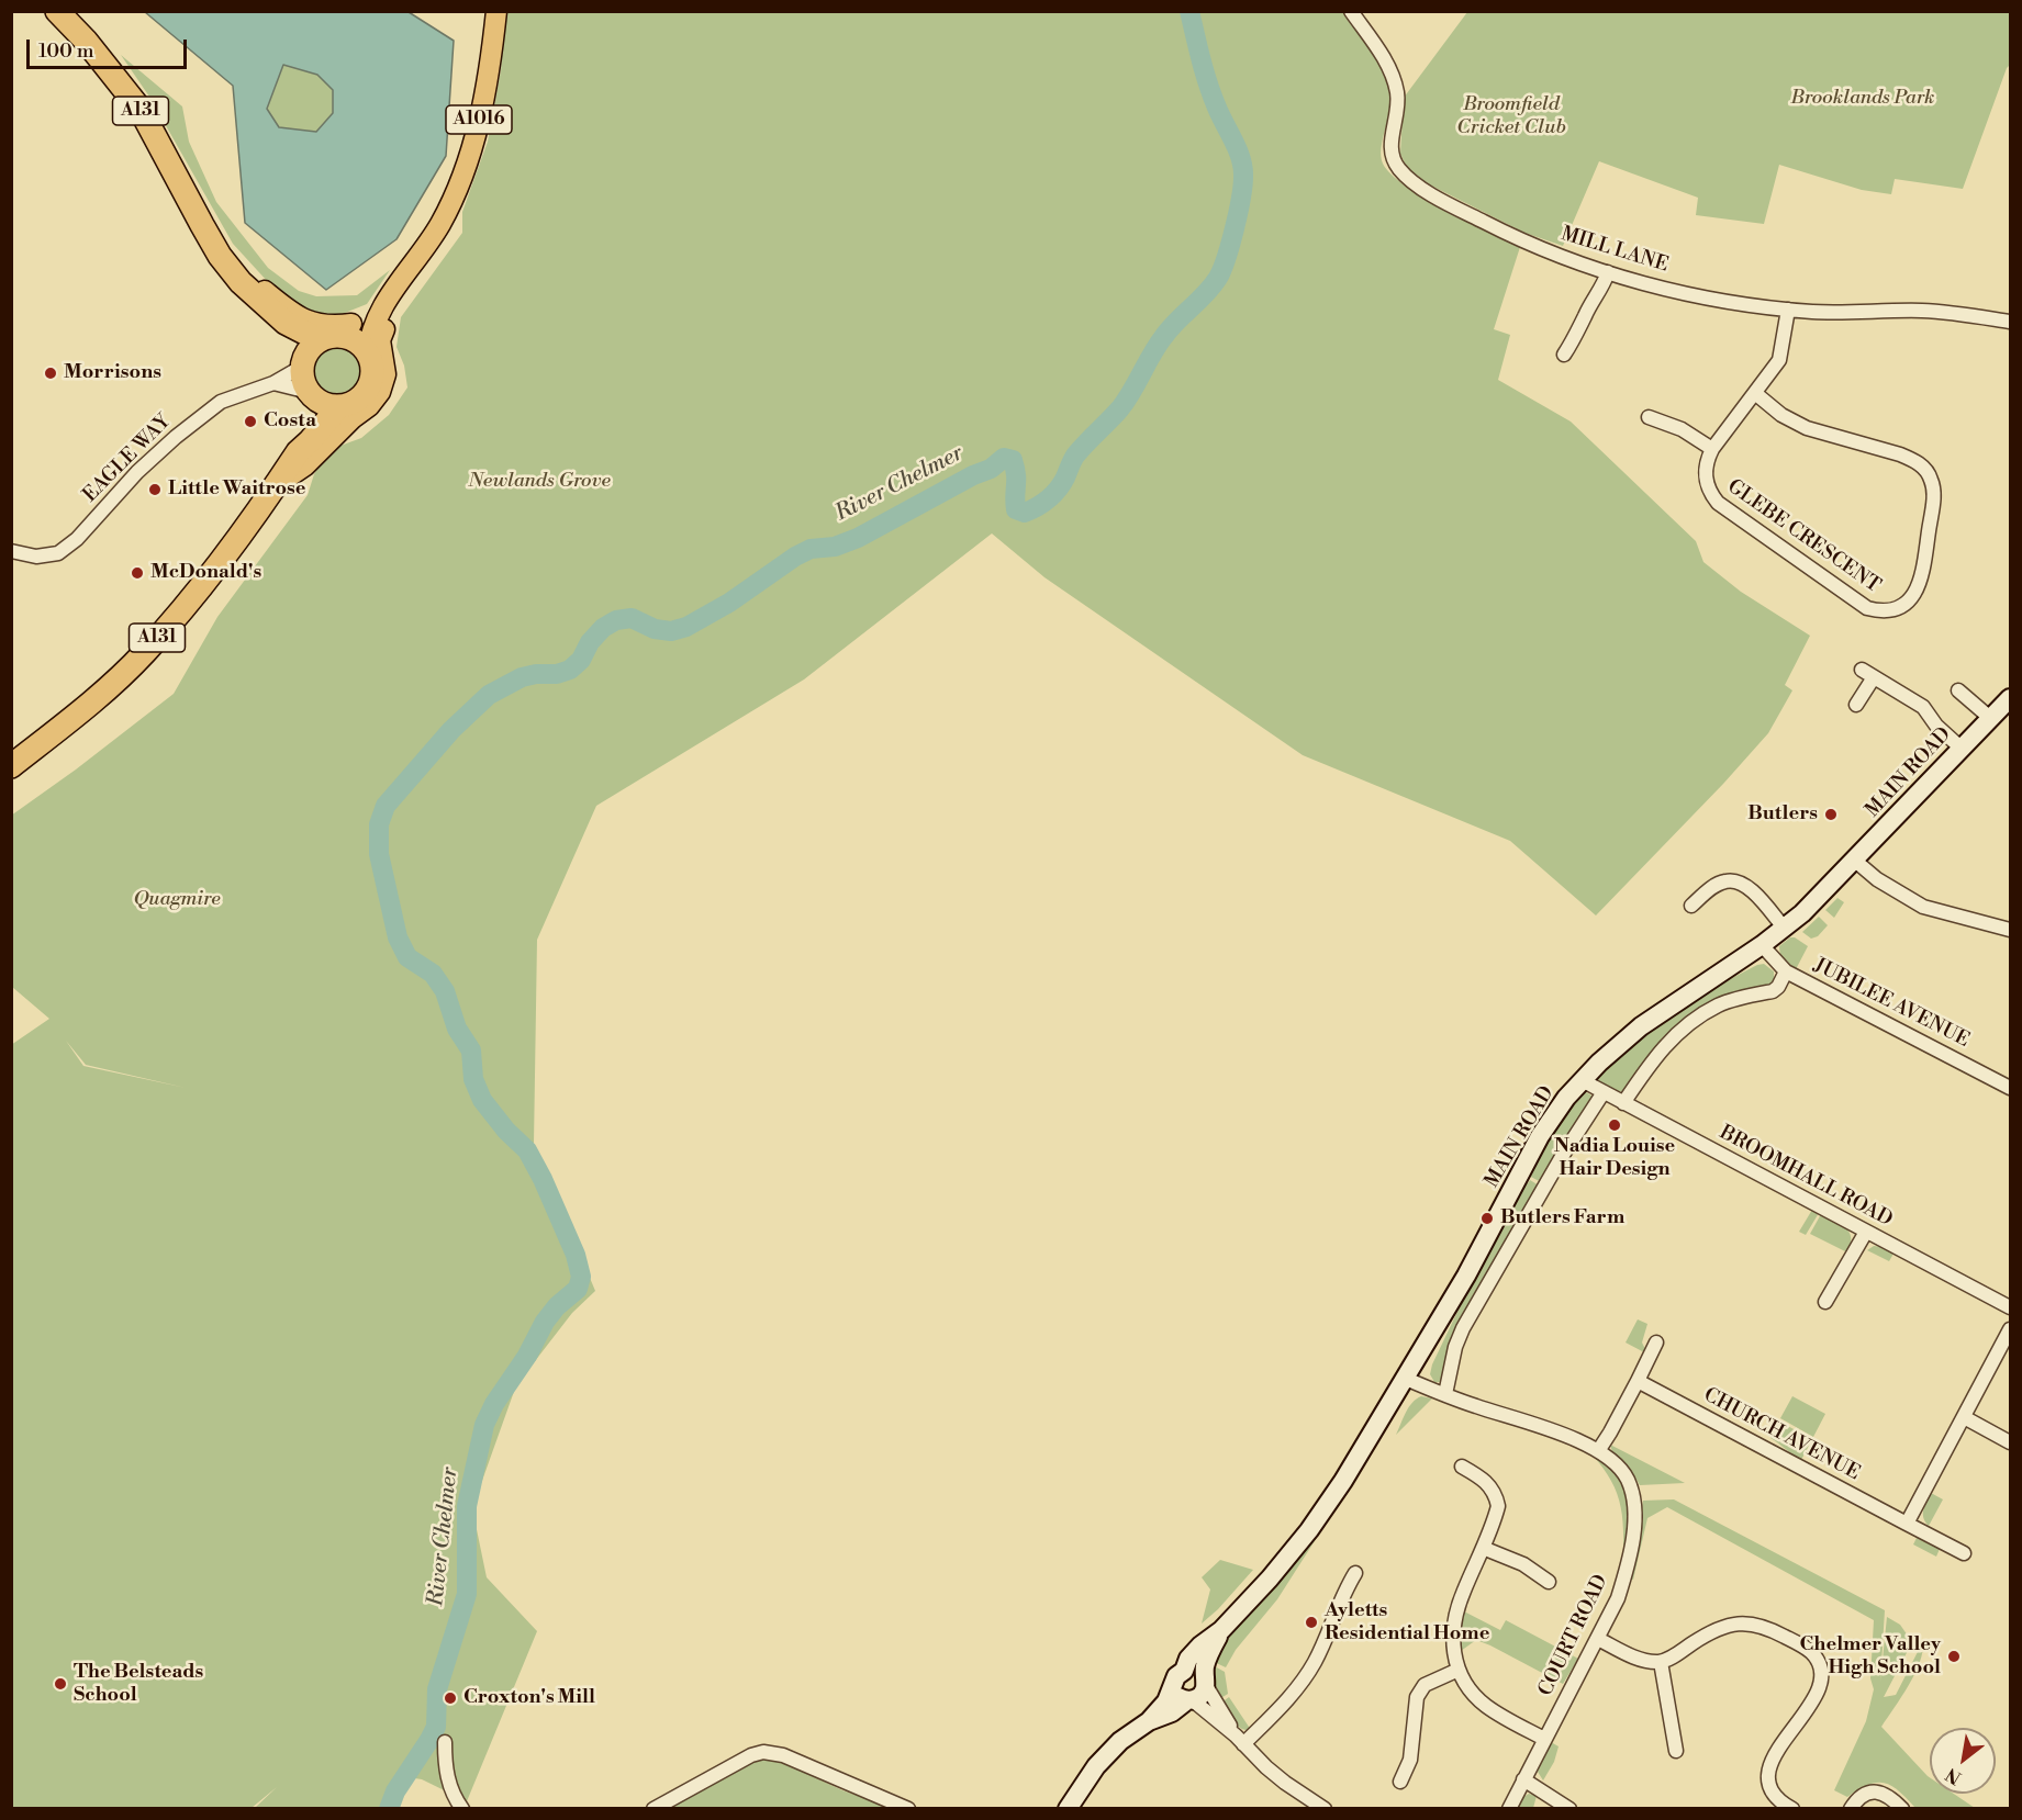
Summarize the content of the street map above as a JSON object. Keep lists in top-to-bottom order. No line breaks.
{"streets":{"highway":["A131"],"main road":["A1016","MAIN ROAD"],"street":["MILL LANE","EAGLE WAY","GLEBE CRESCENT","JUBILEE AVENUE","BROOMHALL ROAD","CHURCH AVENUE","COURT ROAD"]},"crossings":[["A131","A1016"],["A131","EAGLE WAY"],["A1016","EAGLE WAY"],["MILL LANE","GLEBE CRESCENT"],["MAIN ROAD","JUBILEE AVENUE"],["MAIN ROAD","BROOMHALL ROAD"],["MAIN ROAD","COURT ROAD"]],"water":["River Chelmer"],"parks":["Brooklands Park","Broomfield Cricket Club","Newlands Grove","Quagmire"],"places":["Morrisons","Costa","Little Waitrose","McDonald's","Butlers","Nadia Louise Hair Design","Butlers Farm","Ayletts Residential Home","Chelmer Valley High School","The Belsteads School","Croxton's Mill"],"scale_bar":"100 m","north":"bottom left"}
